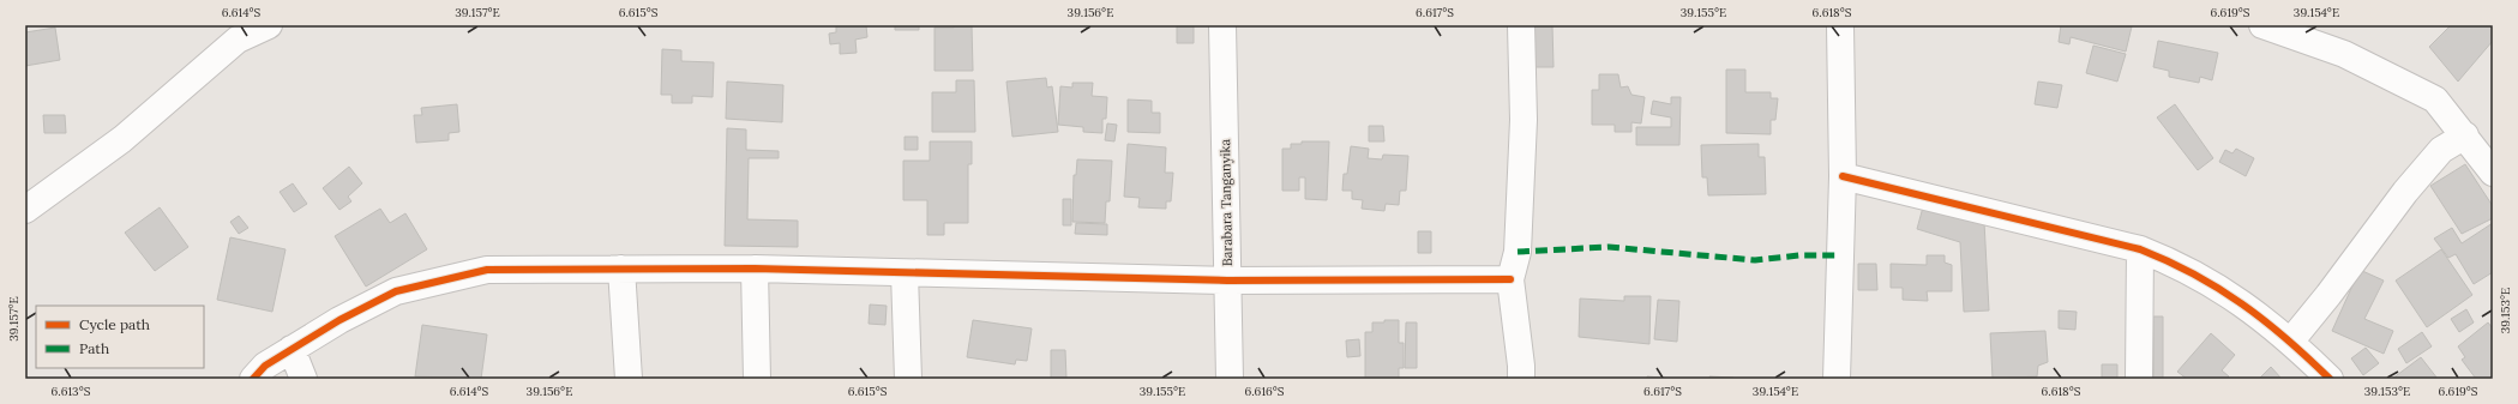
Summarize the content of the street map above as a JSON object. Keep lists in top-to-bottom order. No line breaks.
{"streets":{"street":["Barabara Tanganyika"]},"legend":["Cycle path","Path"],"coordinates":["6.614°S","39.157°E","6.615°S","39.156°E","6.617°S","39.155°E","6.618°S","6.619°S","39.154°E","39.153°E","6.613°S","6.616°S"]}
